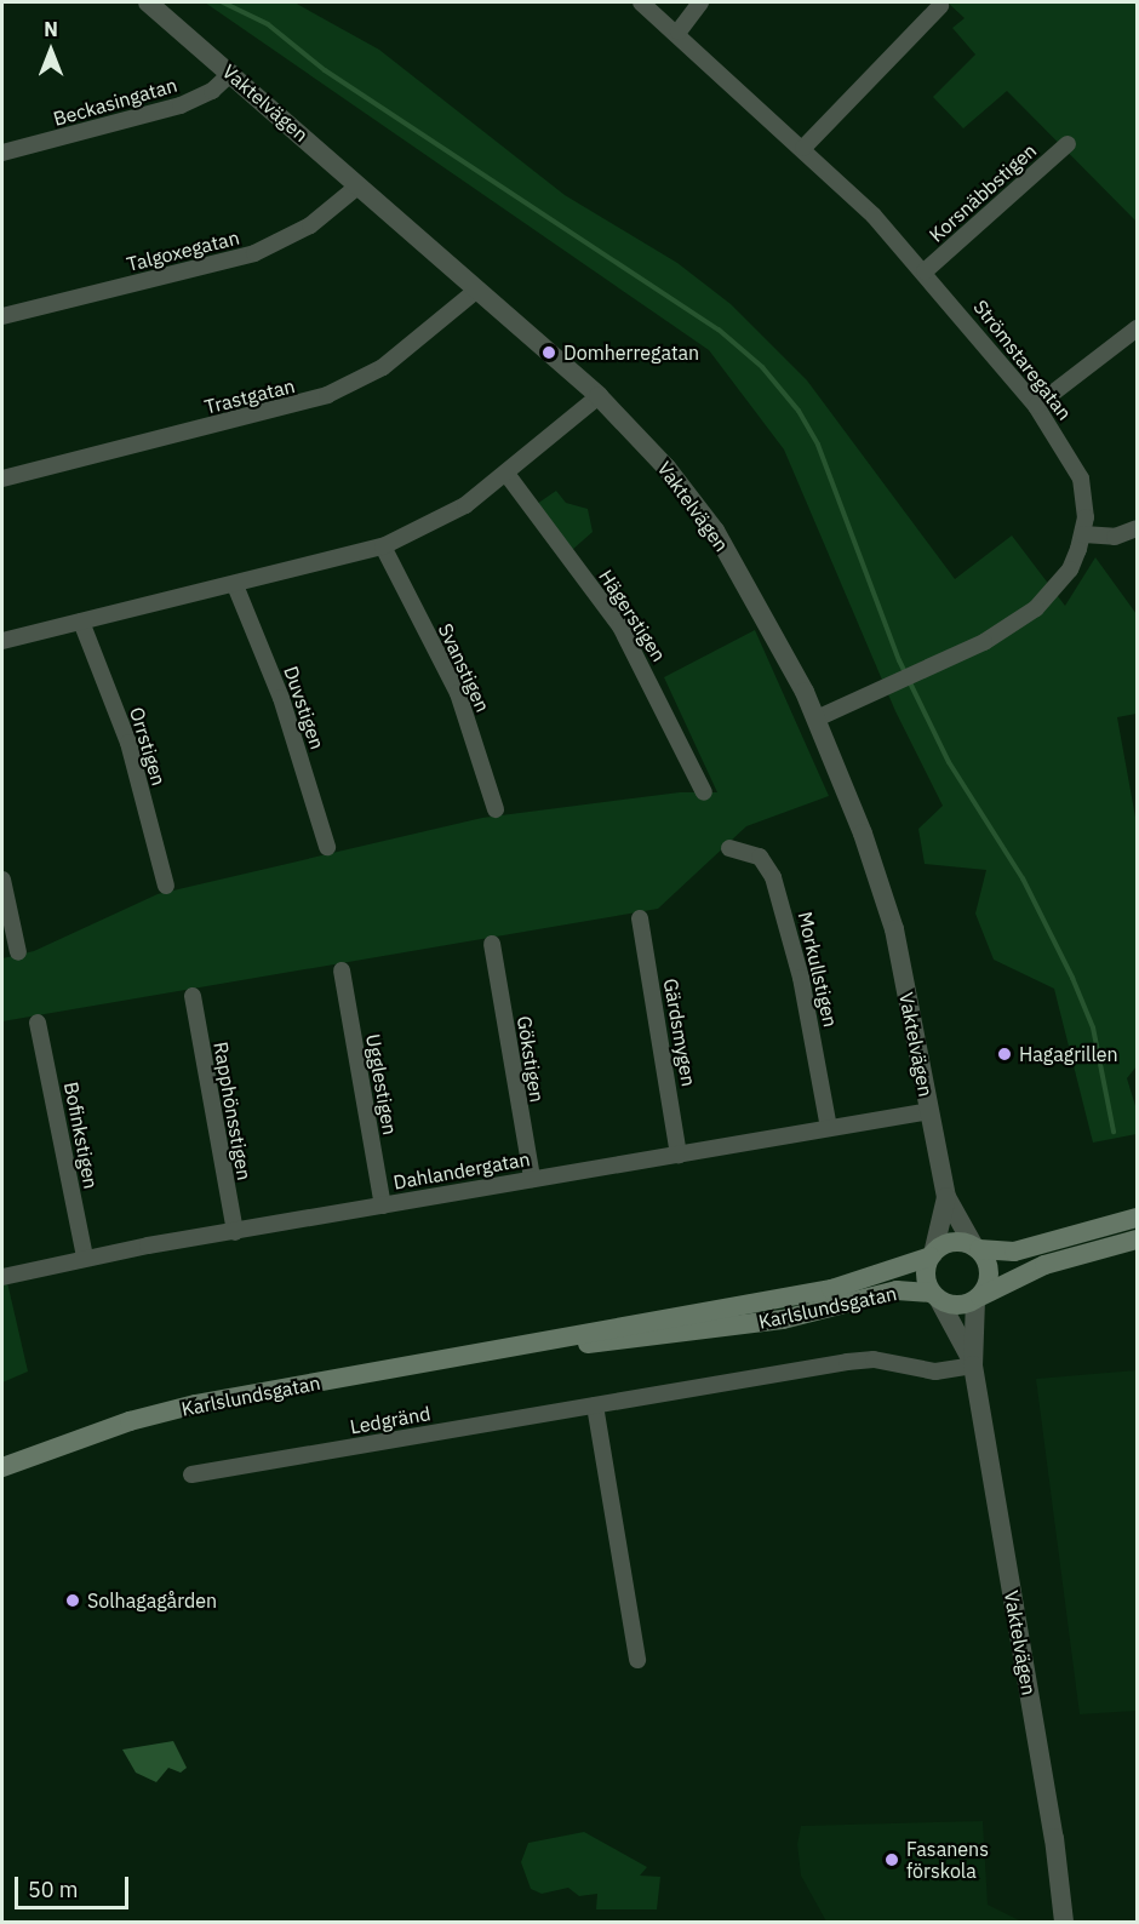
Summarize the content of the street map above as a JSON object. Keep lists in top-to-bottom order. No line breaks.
{"streets":{"main road":["Karlslundsgatan"],"street":["Beckasingatan","Vaktelvägen","Korsnäbbstigen","Talgoxegatan","Strömstaregatan","Trastgatan","Hägerstigen","Svanstigen","Duvstigen","Orrstigen","Morkullstigen","Gärdsmygen","Gökstigen","Ugglestigen","Rapphönsstigen","Bofinkstigen","Dahlandergatan","Ledgränd"]},"crossings":[["Beckasingatan","Vaktelvägen"],["Vaktelvägen","Talgoxegatan"],["Vaktelvägen","Strömstaregatan"],["Vaktelvägen","Trastgatan"],["Vaktelvägen","Dahlandergatan"],["Vaktelvägen","Karlslundsgatan"],["Vaktelvägen","Ledgränd"],["Korsnäbbstigen","Strömstaregatan"],["Morkullstigen","Dahlandergatan"],["Gärdsmygen","Dahlandergatan"],["Gökstigen","Dahlandergatan"],["Ugglestigen","Dahlandergatan"],["Rapphönsstigen","Dahlandergatan"],["Bofinkstigen","Dahlandergatan"]],"places":["Domherregatan","Hagagrillen","Solhagagården","Fasanens förskola"],"scale_bar":"50 m","north":"top"}
